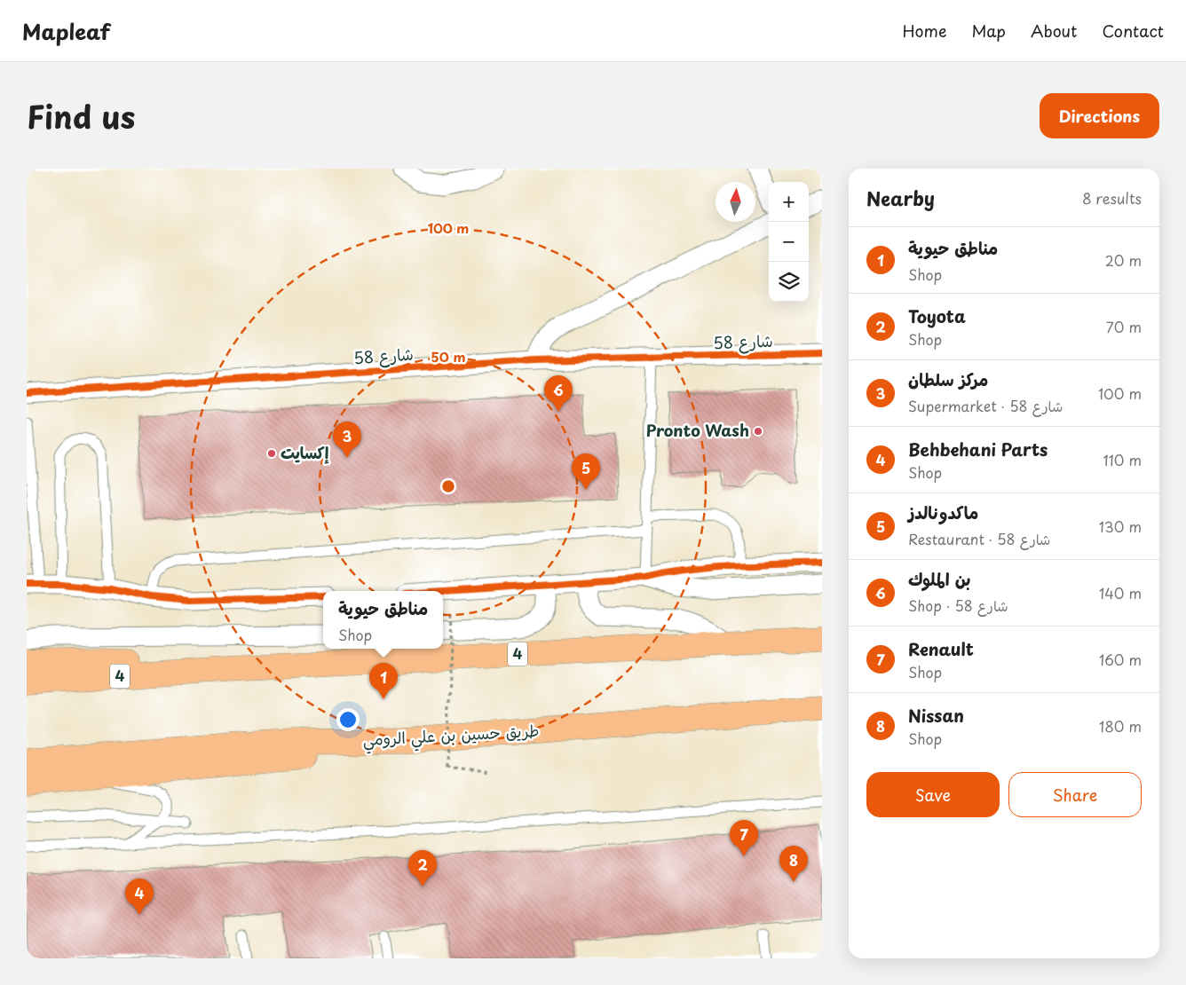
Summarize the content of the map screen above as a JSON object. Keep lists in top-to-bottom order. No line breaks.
{"streets":{"highway":["4","طريق حسين بن علي الرومي"],"street":["شارع 58"]},"places":["Pronto Wash","إكسايت"],"north":"top","page":{"header":"Mapleaf","nav":["Home","Map","About","Contact"],"title":"Find us","buttons":["Directions",["Save","Share"]],"heading":["Nearby","8 results"],"map_buttons":["+","−"],"list":[{"mark":"1","name":"مناطق حيوية","note":"Shop","value":"20 m"},{"mark":"2","name":"Toyota","note":"Shop","value":"70 m"},{"mark":"3","name":"مركز سلطان","note":"Supermarket · شارع 58","value":"100 m"},{"mark":"4","name":"Behbehani Parts","note":"Shop","value":"110 m"},{"mark":"5","name":"ماكدونالدز","note":"Restaurant · شارع 58","value":"130 m"},{"mark":"6","name":"بن الملوك","note":"Shop · شارع 58","value":"140 m"},{"mark":"7","name":"Renault","note":"Shop","value":"160 m"},{"mark":"8","name":"Nissan","note":"Shop","value":"180 m"}],"pins":["6","3","5","1","7","8","2","4"],"popup":["مناطق حيوية","Shop"]},"rings":["100 m","50 m"]}
